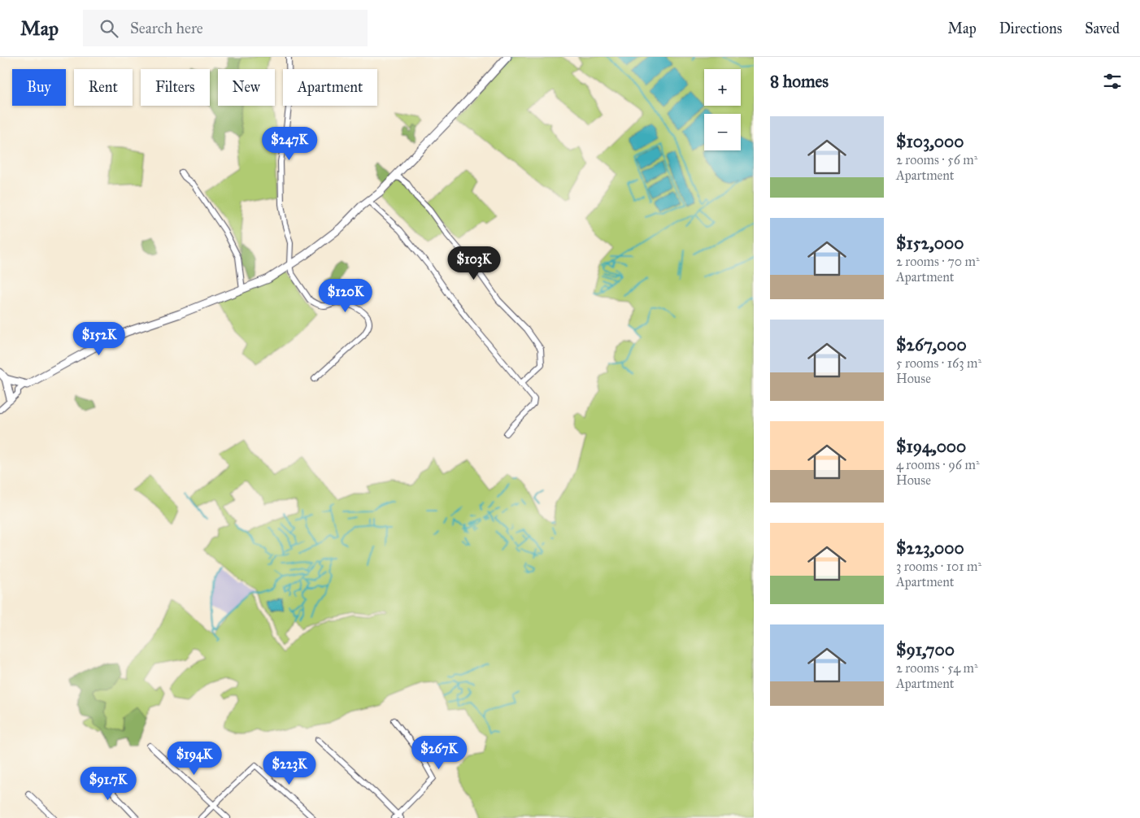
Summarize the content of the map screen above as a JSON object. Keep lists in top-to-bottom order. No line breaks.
{"page":{"header":"Map","search":"Search here","nav":["Map","Directions","Saved"],"heading":"8 homes","map_buttons":["+","−"],"chip":["Buy","Rent","Filters","New","Apartment"],"list":[{"name":"$103,000","note":"2 rooms · 56 m² · Apartment"},{"name":"$152,000","note":"2 rooms · 70 m² · Apartment"},{"name":"$267,000","note":"5 rooms · 163 m² · House"},{"name":"$194,000","note":"4 rooms · 96 m² · House"},{"name":"$223,000","note":"3 rooms · 101 m² · Apartment"},{"name":"$91,700","note":"2 rooms · 54 m² · Apartment"}],"price":["$247K","$103K","$120K","$152K","$267K","$194K","$223K","$91.7K"]}}
